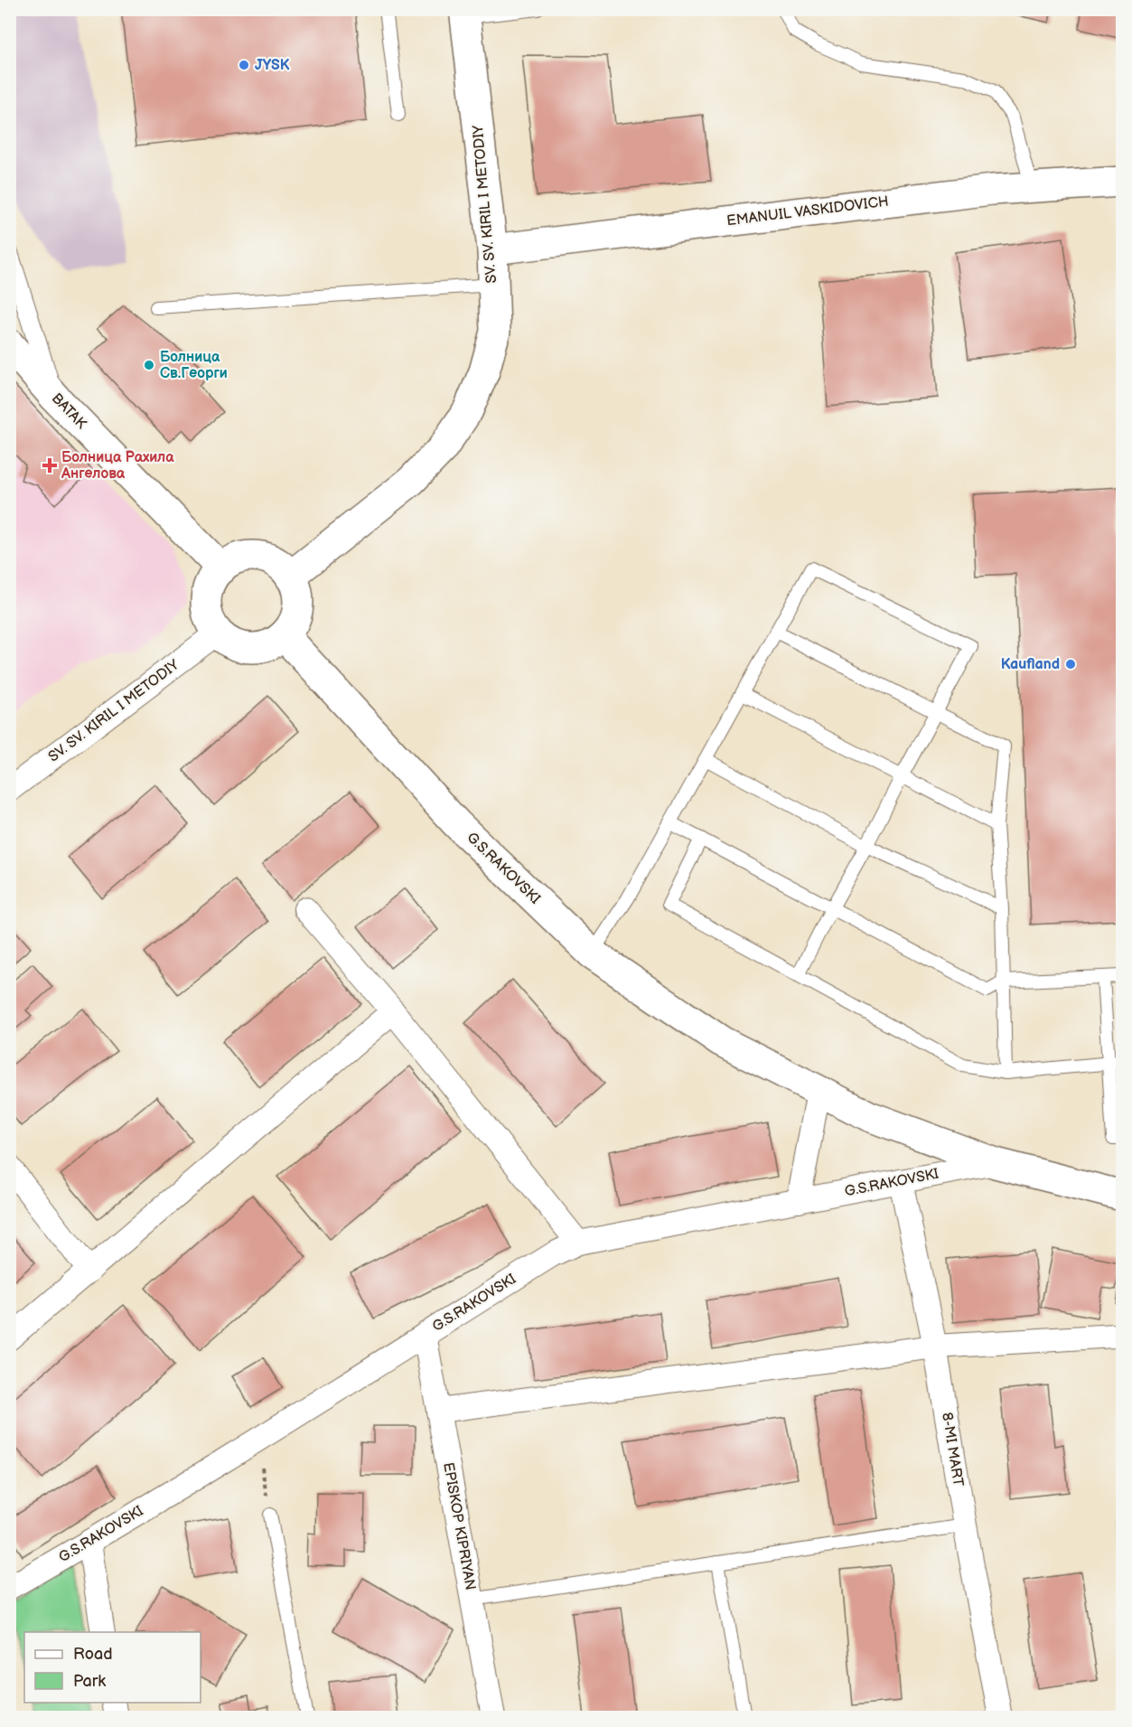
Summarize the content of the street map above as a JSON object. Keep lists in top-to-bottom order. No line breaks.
{"streets":{"main road":["SV. SV. KIRIL I METODIY","EMANUIL VASKIDOVICH","BATAK","G.S.RAKOVSKI"],"street":["8-MI MART","EPISKOP KIPRIYAN"]},"crossings":[["SV. SV. KIRIL I METODIY","EMANUIL VASKIDOVICH"],["SV. SV. KIRIL I METODIY","BATAK"],["SV. SV. KIRIL I METODIY","G.S.RAKOVSKI"],["BATAK","G.S.RAKOVSKI"],["G.S.RAKOVSKI","8-MI MART"],["G.S.RAKOVSKI","EPISKOP KIPRIYAN"]],"places":{"other":["JYSK","Болница Св.Георги","Kaufland"],"health":["Болница Рахила Ангелова"]},"legend":["Road","Park"]}
